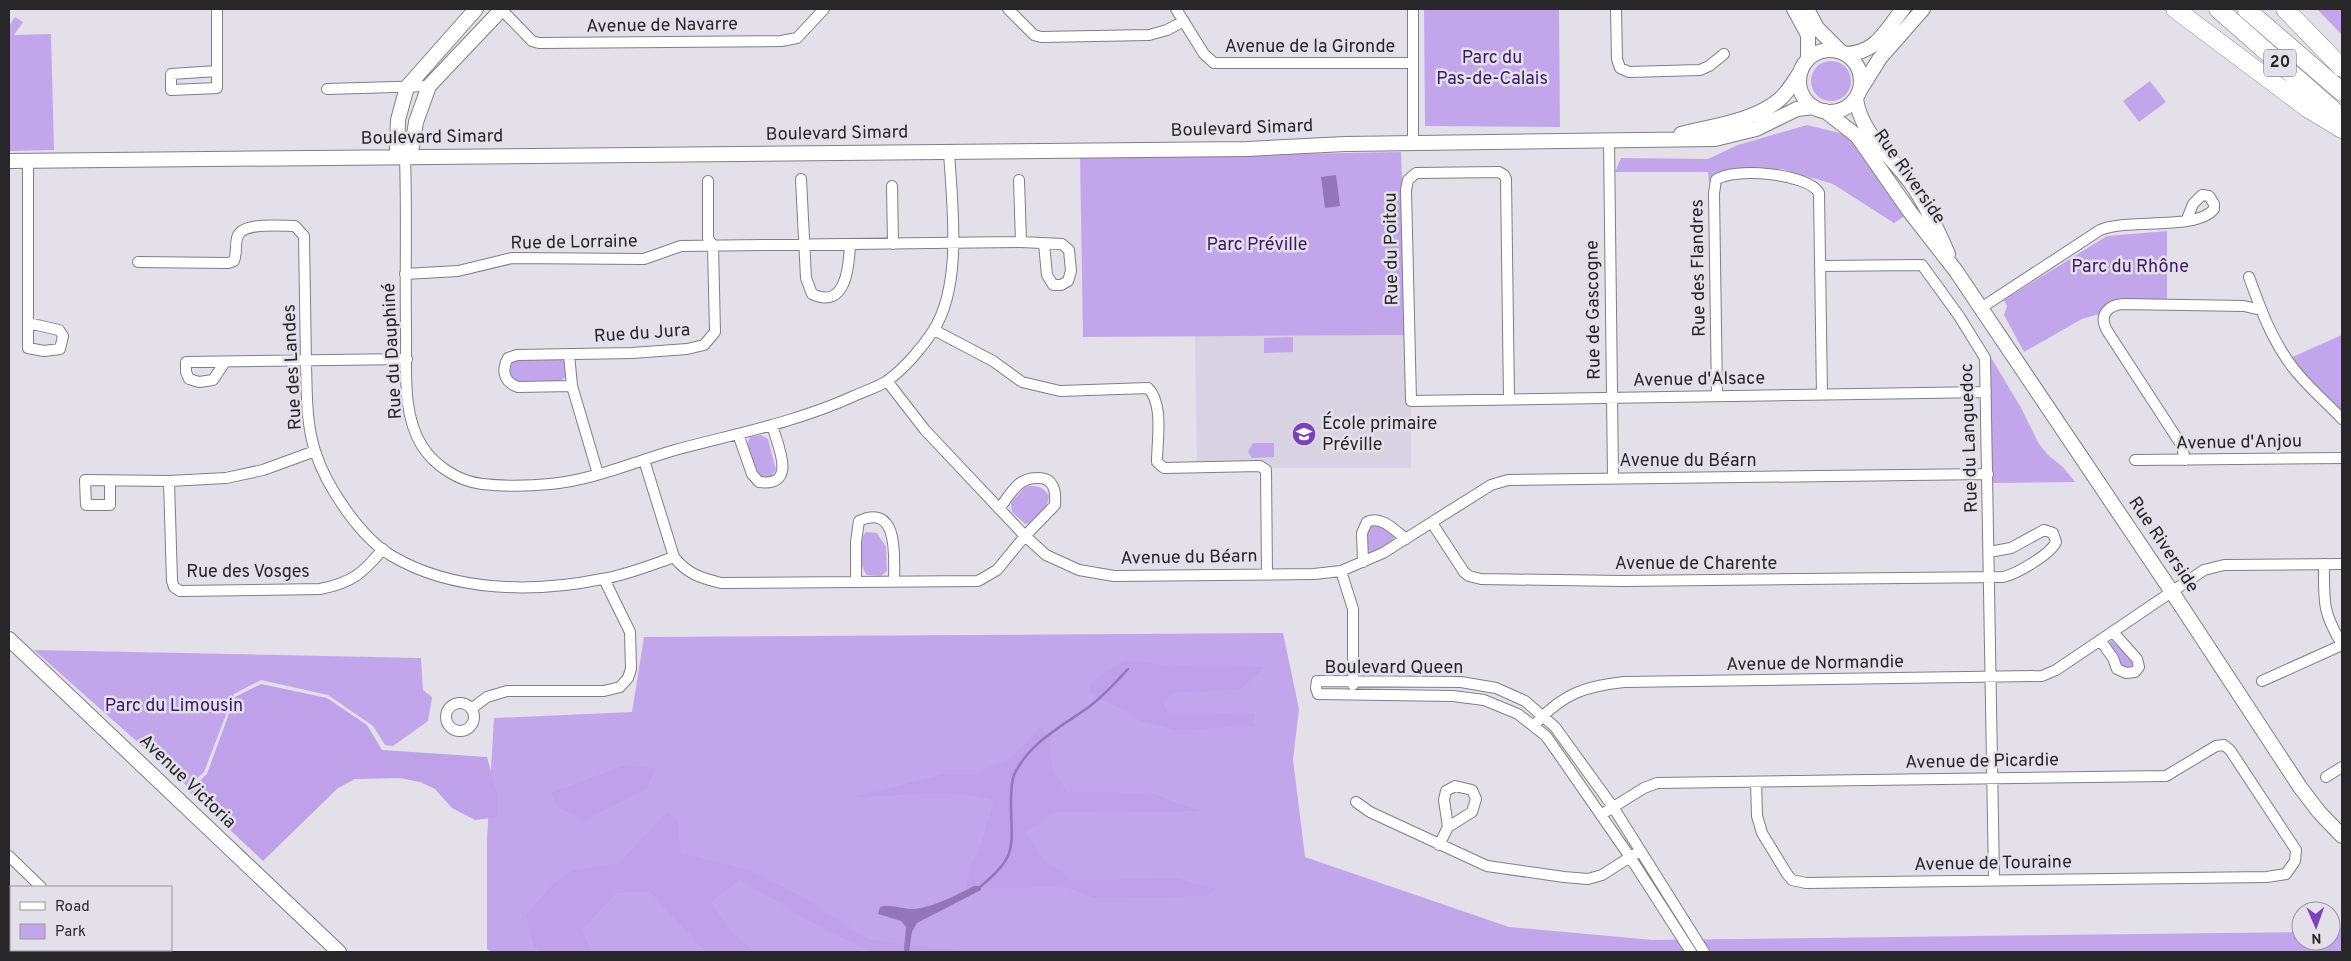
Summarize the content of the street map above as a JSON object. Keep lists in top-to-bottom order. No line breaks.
{"streets":{"highway":["20"],"main road":["Boulevard Simard","Rue Riverside","Avenue Victoria"],"street":["Avenue de Navarre","Avenue de la Gironde","Rue de Lorraine","Rue du Poitou","Rue des Flandres","Rue de Gascogne","Rue du Jura","Rue du Dauphiné","Rue des Landes","Avenue d'Alsace","Rue du Languedoc","Avenue d'Anjou","Avenue du Béarn","Avenue de Charente","Rue des Vosges","Avenue de Normandie","Boulevard Queen","Avenue de Picardie","Avenue de Touraine"]},"crossings":[["Boulevard Simard","Rue Riverside"],["Boulevard Simard","Rue de Gascogne"],["Boulevard Simard","Rue du Dauphiné"],["Rue Riverside","Avenue de Normandie"],["Rue de Lorraine","Rue du Jura"],["Rue de Lorraine","Rue du Dauphiné"],["Rue du Poitou","Avenue d'Alsace"],["Rue des Flandres","Avenue d'Alsace"],["Rue des Flandres","Rue du Languedoc"],["Rue de Gascogne","Avenue d'Alsace"],["Rue de Gascogne","Avenue du Béarn"],["Rue du Jura","Rue du Dauphiné"],["Rue du Dauphiné","Avenue du Béarn"],["Rue des Landes","Rue des Vosges"],["Avenue d'Alsace","Rue du Languedoc"],["Rue du Languedoc","Avenue du Béarn"],["Rue du Languedoc","Avenue de Charente"],["Rue du Languedoc","Avenue de Normandie"],["Rue du Languedoc","Avenue de Picardie"],["Rue du Languedoc","Avenue de Touraine"],["Avenue du Béarn","Avenue de Charente"],["Avenue de Normandie","Boulevard Queen"],["Boulevard Queen","Avenue de Picardie"],["Avenue de Picardie","Avenue de Touraine"]],"parks":["Parc du Pas-de-Calais","Parc Préville","Parc du Rhône","Parc du Limousin"],"places":{"school or university":["École primaire Préville"]},"legend":["Road","Park"],"north":"bottom"}
